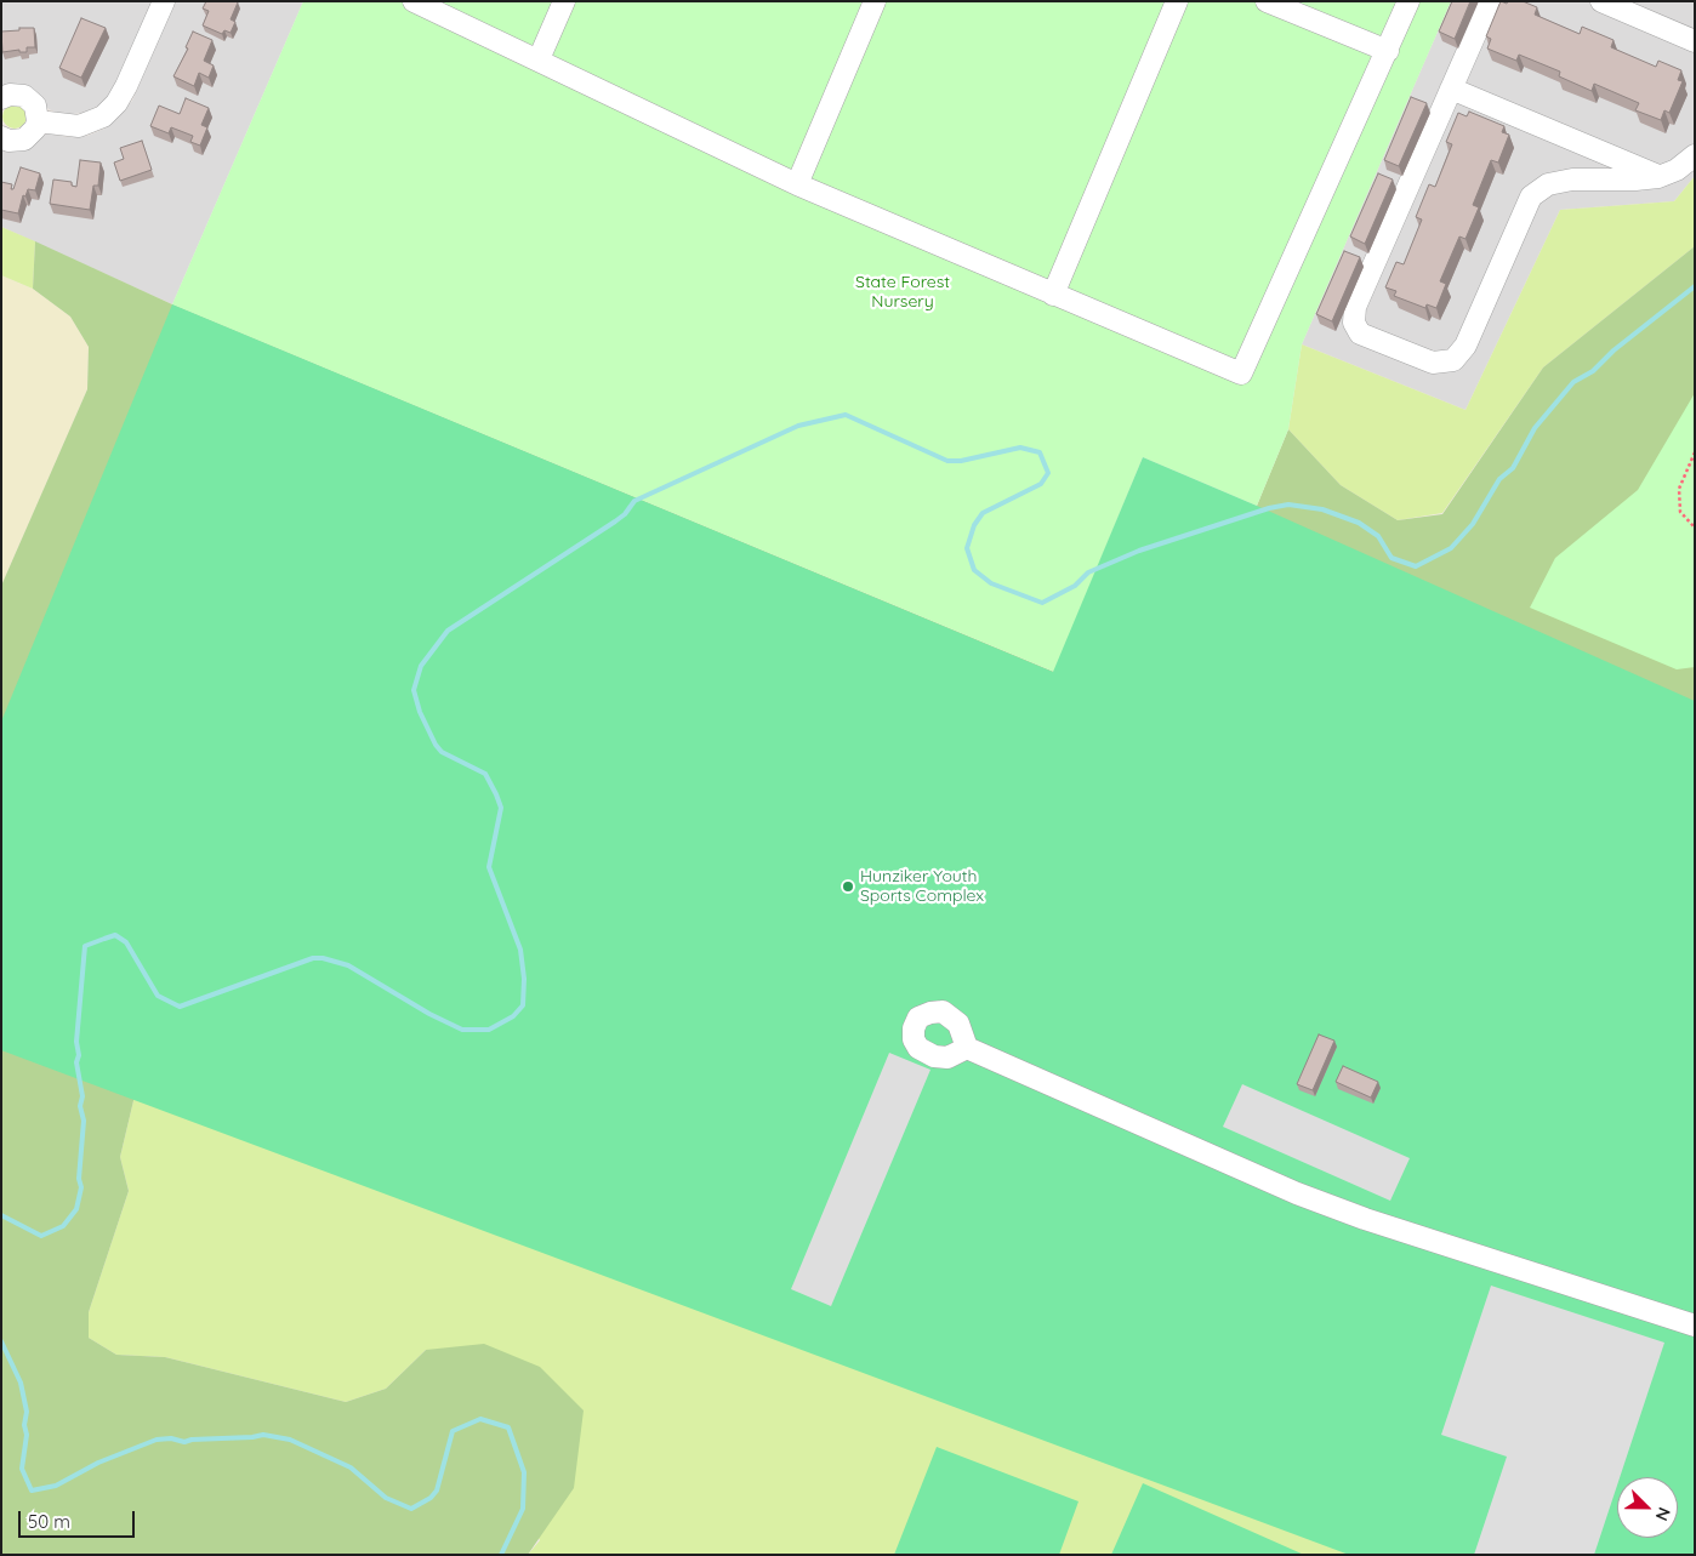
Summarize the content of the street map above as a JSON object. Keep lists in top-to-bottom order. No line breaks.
{"parks":["State Forest Nursery"],"places":["Hunziker Youth Sports Complex"],"scale_bar":"50 m","north":"bottom right"}
